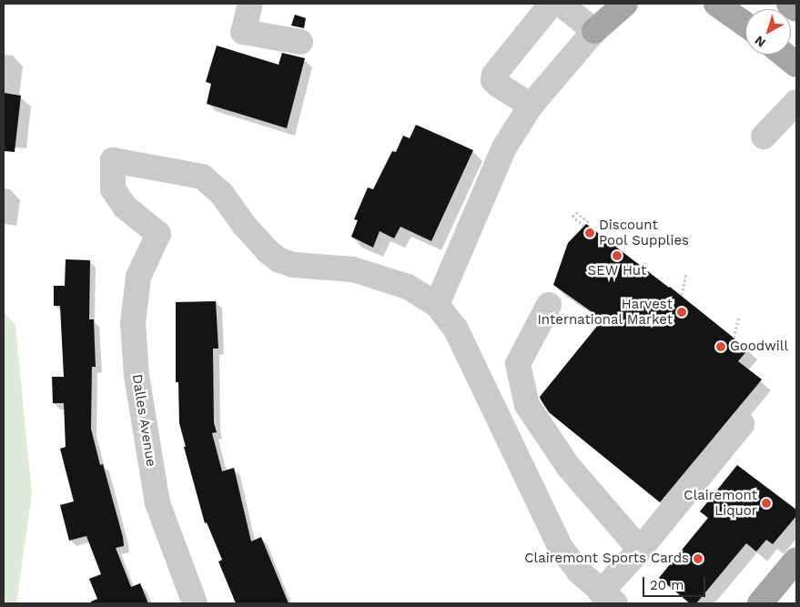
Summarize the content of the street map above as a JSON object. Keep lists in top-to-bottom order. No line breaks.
{"streets":{"street":["Dalles Avenue"]},"places":["Discount Pool Supplies","SEW Hut","Harvest International Market","Goodwill","Clairemont Liquor","Clairemont Sports Cards"],"scale_bar":"20 m","north":"bottom left"}
